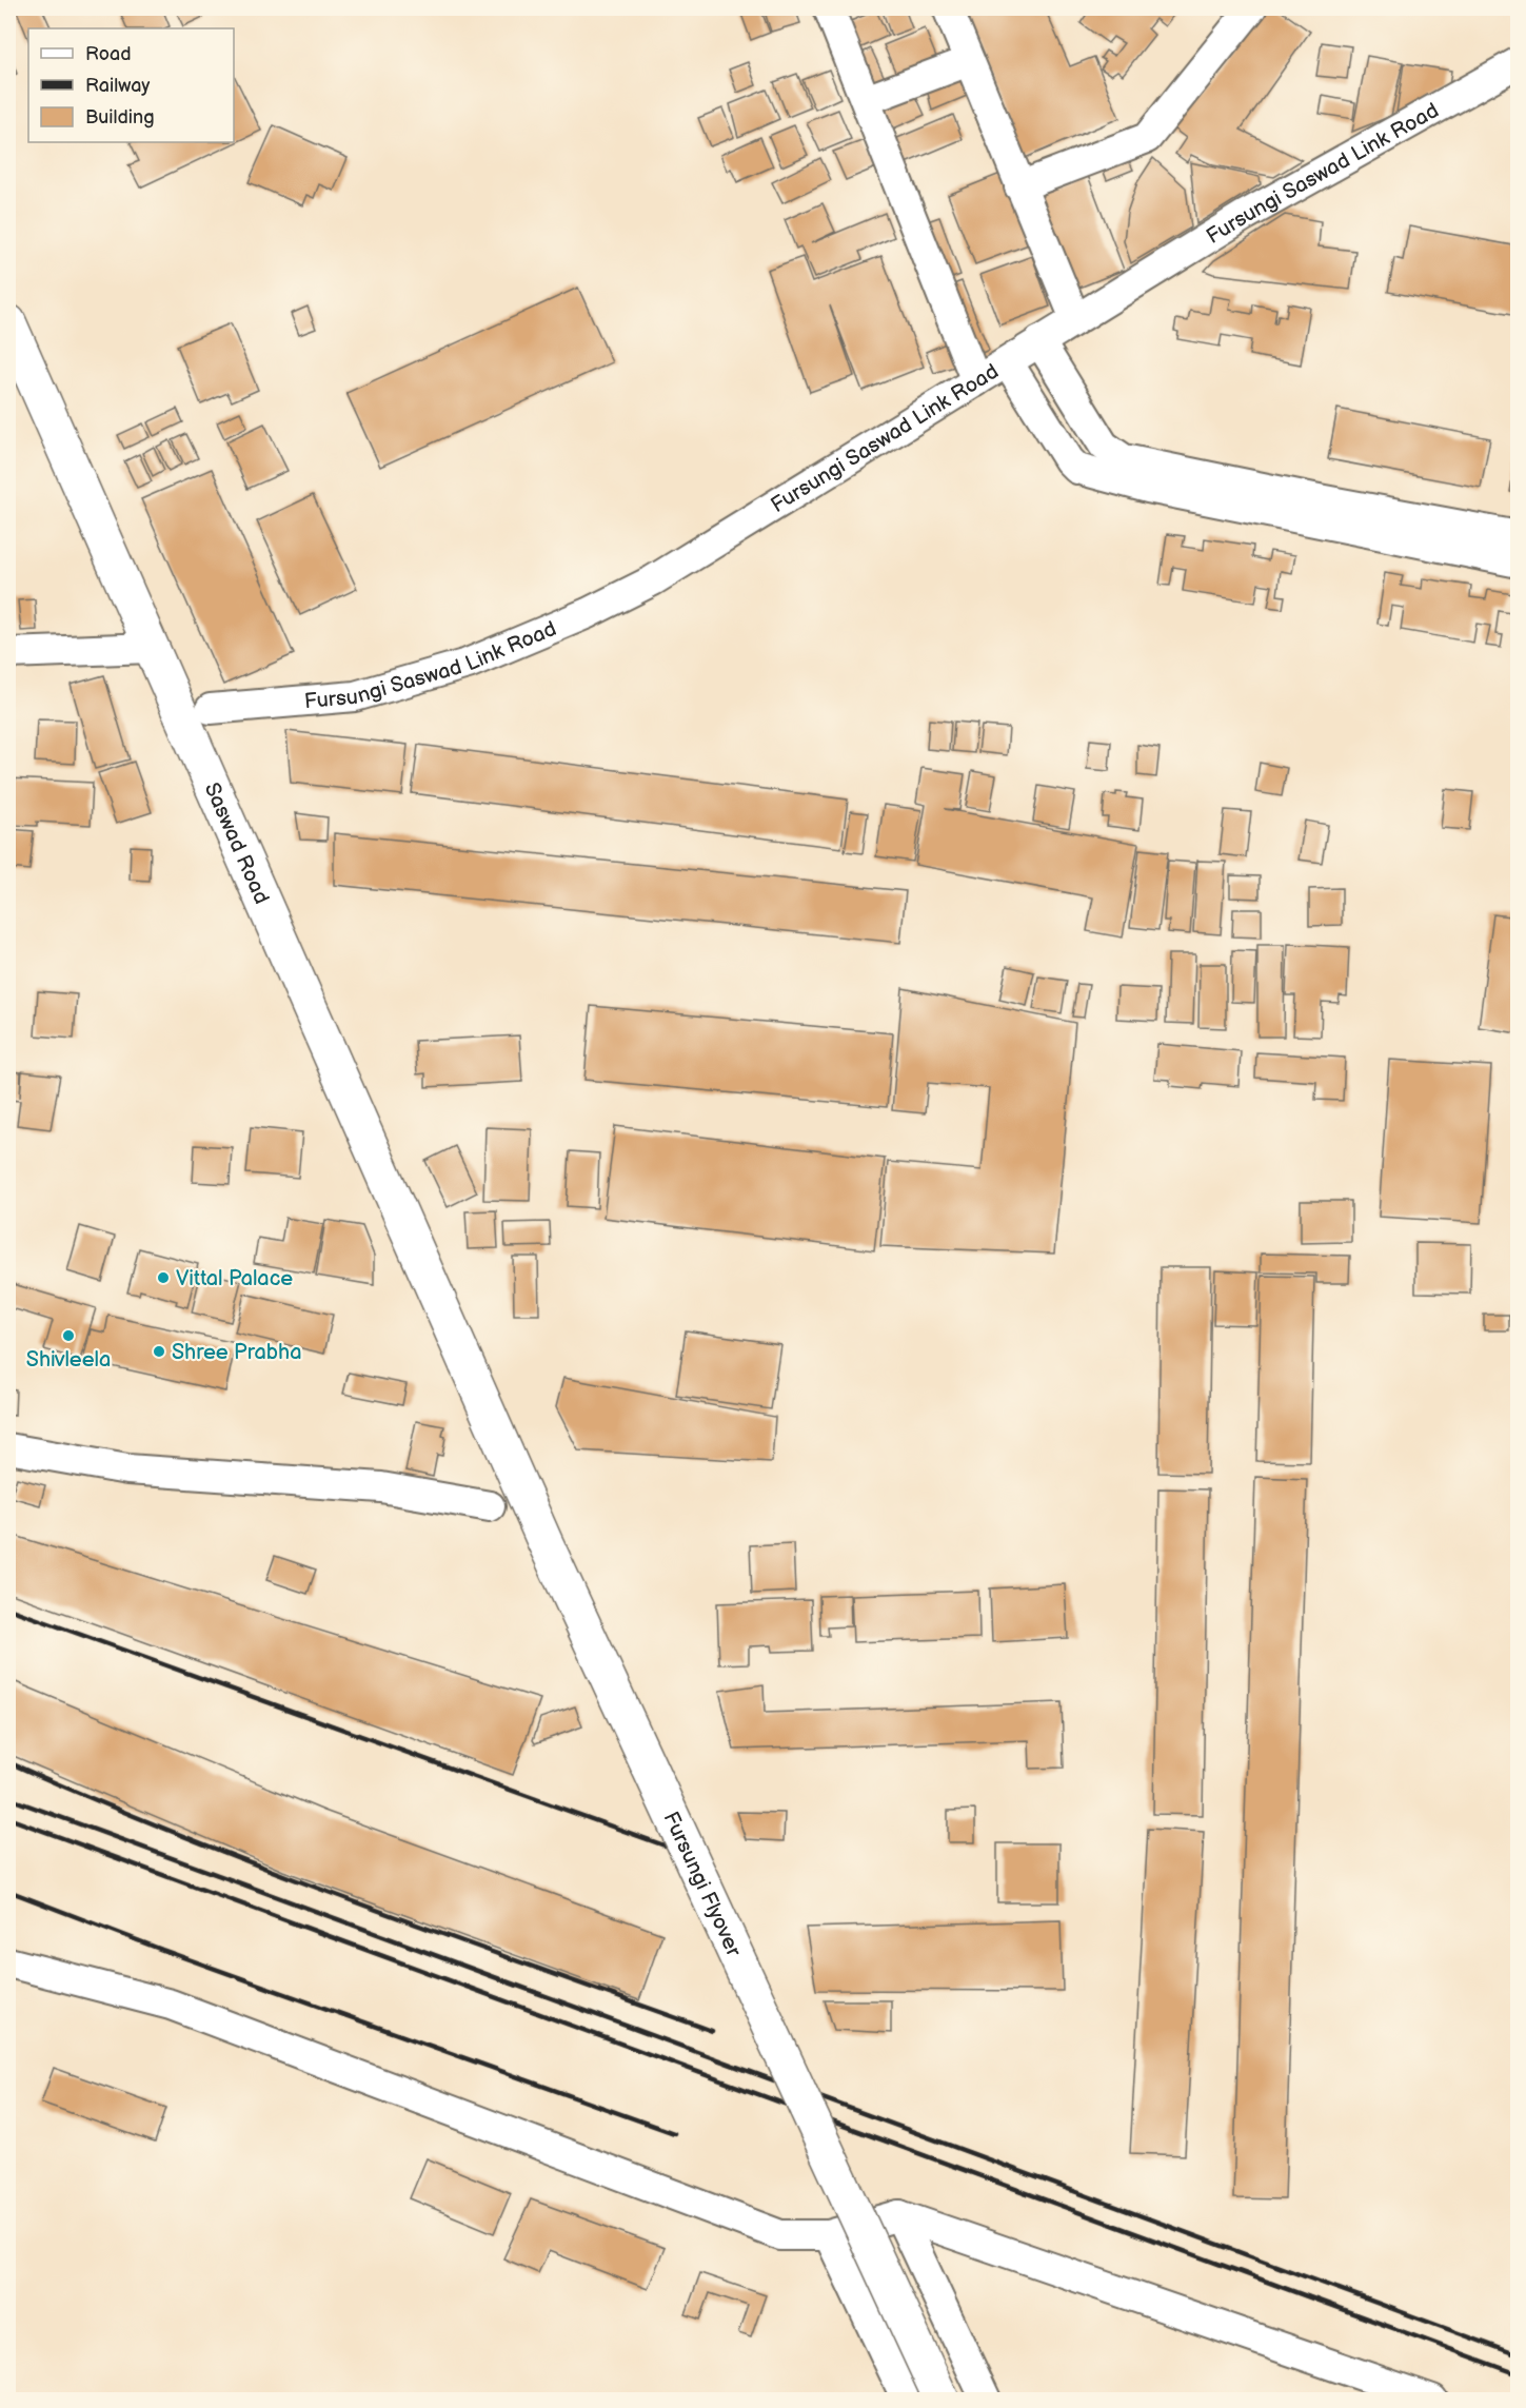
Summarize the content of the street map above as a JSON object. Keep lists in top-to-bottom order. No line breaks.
{"streets":{"highway":["Saswad Road","Fursungi Flyover"],"street":["Fursungi Saswad Link Road"]},"crossings":[["Saswad Road","Fursungi Flyover"]],"places":["Vittal Palace","Shivleela","Shree Prabha"],"legend":["Road","Railway","Building"]}
